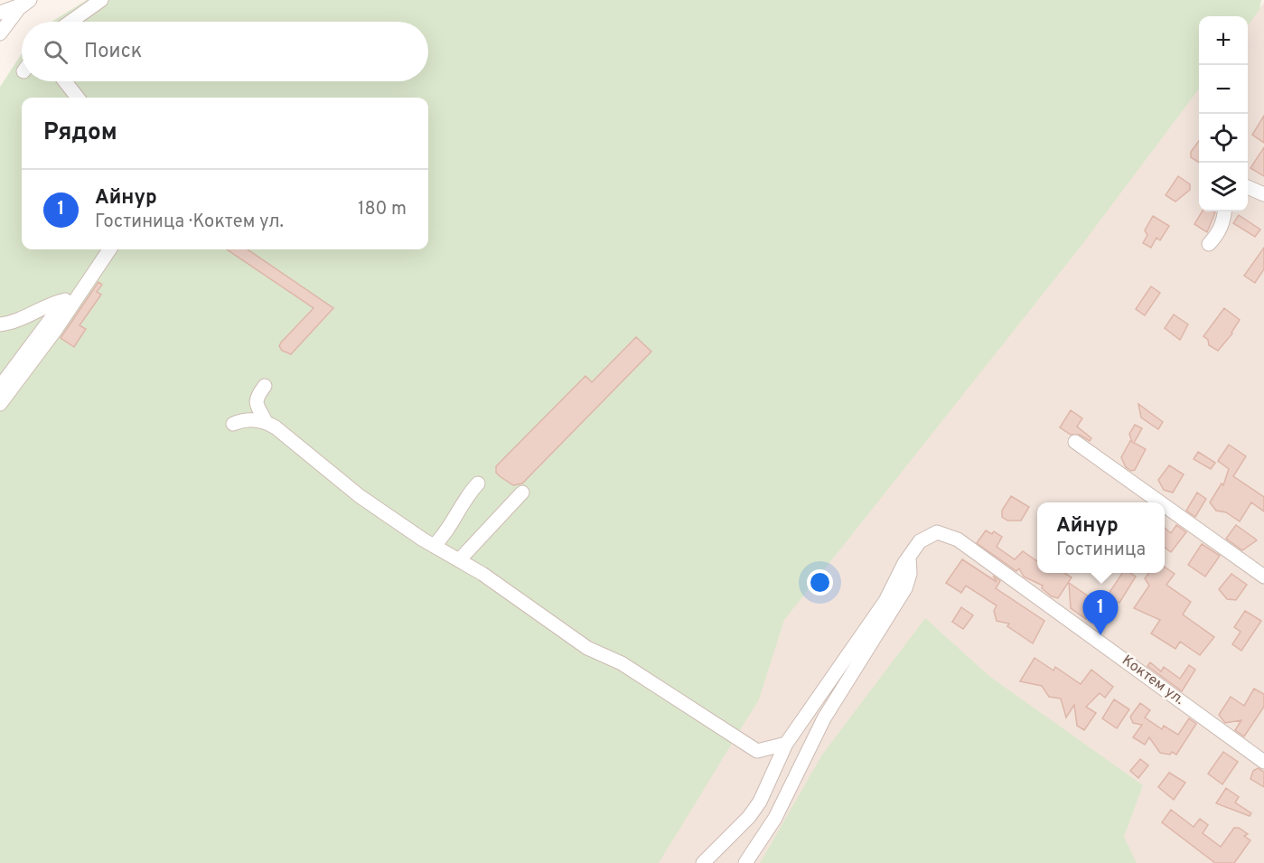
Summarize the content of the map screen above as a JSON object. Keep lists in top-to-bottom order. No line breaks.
{"streets":{"street":["Коктем ул."]},"page":{"map_buttons":["+","−"],"search":"Поиск","heading":"Рядом","list":[{"mark":"1","name":"Айнур","note":"Гостиница · Коктем ул.","value":"180 m"}],"popup":["Айнур","Гостиница"],"pins":"1"}}
